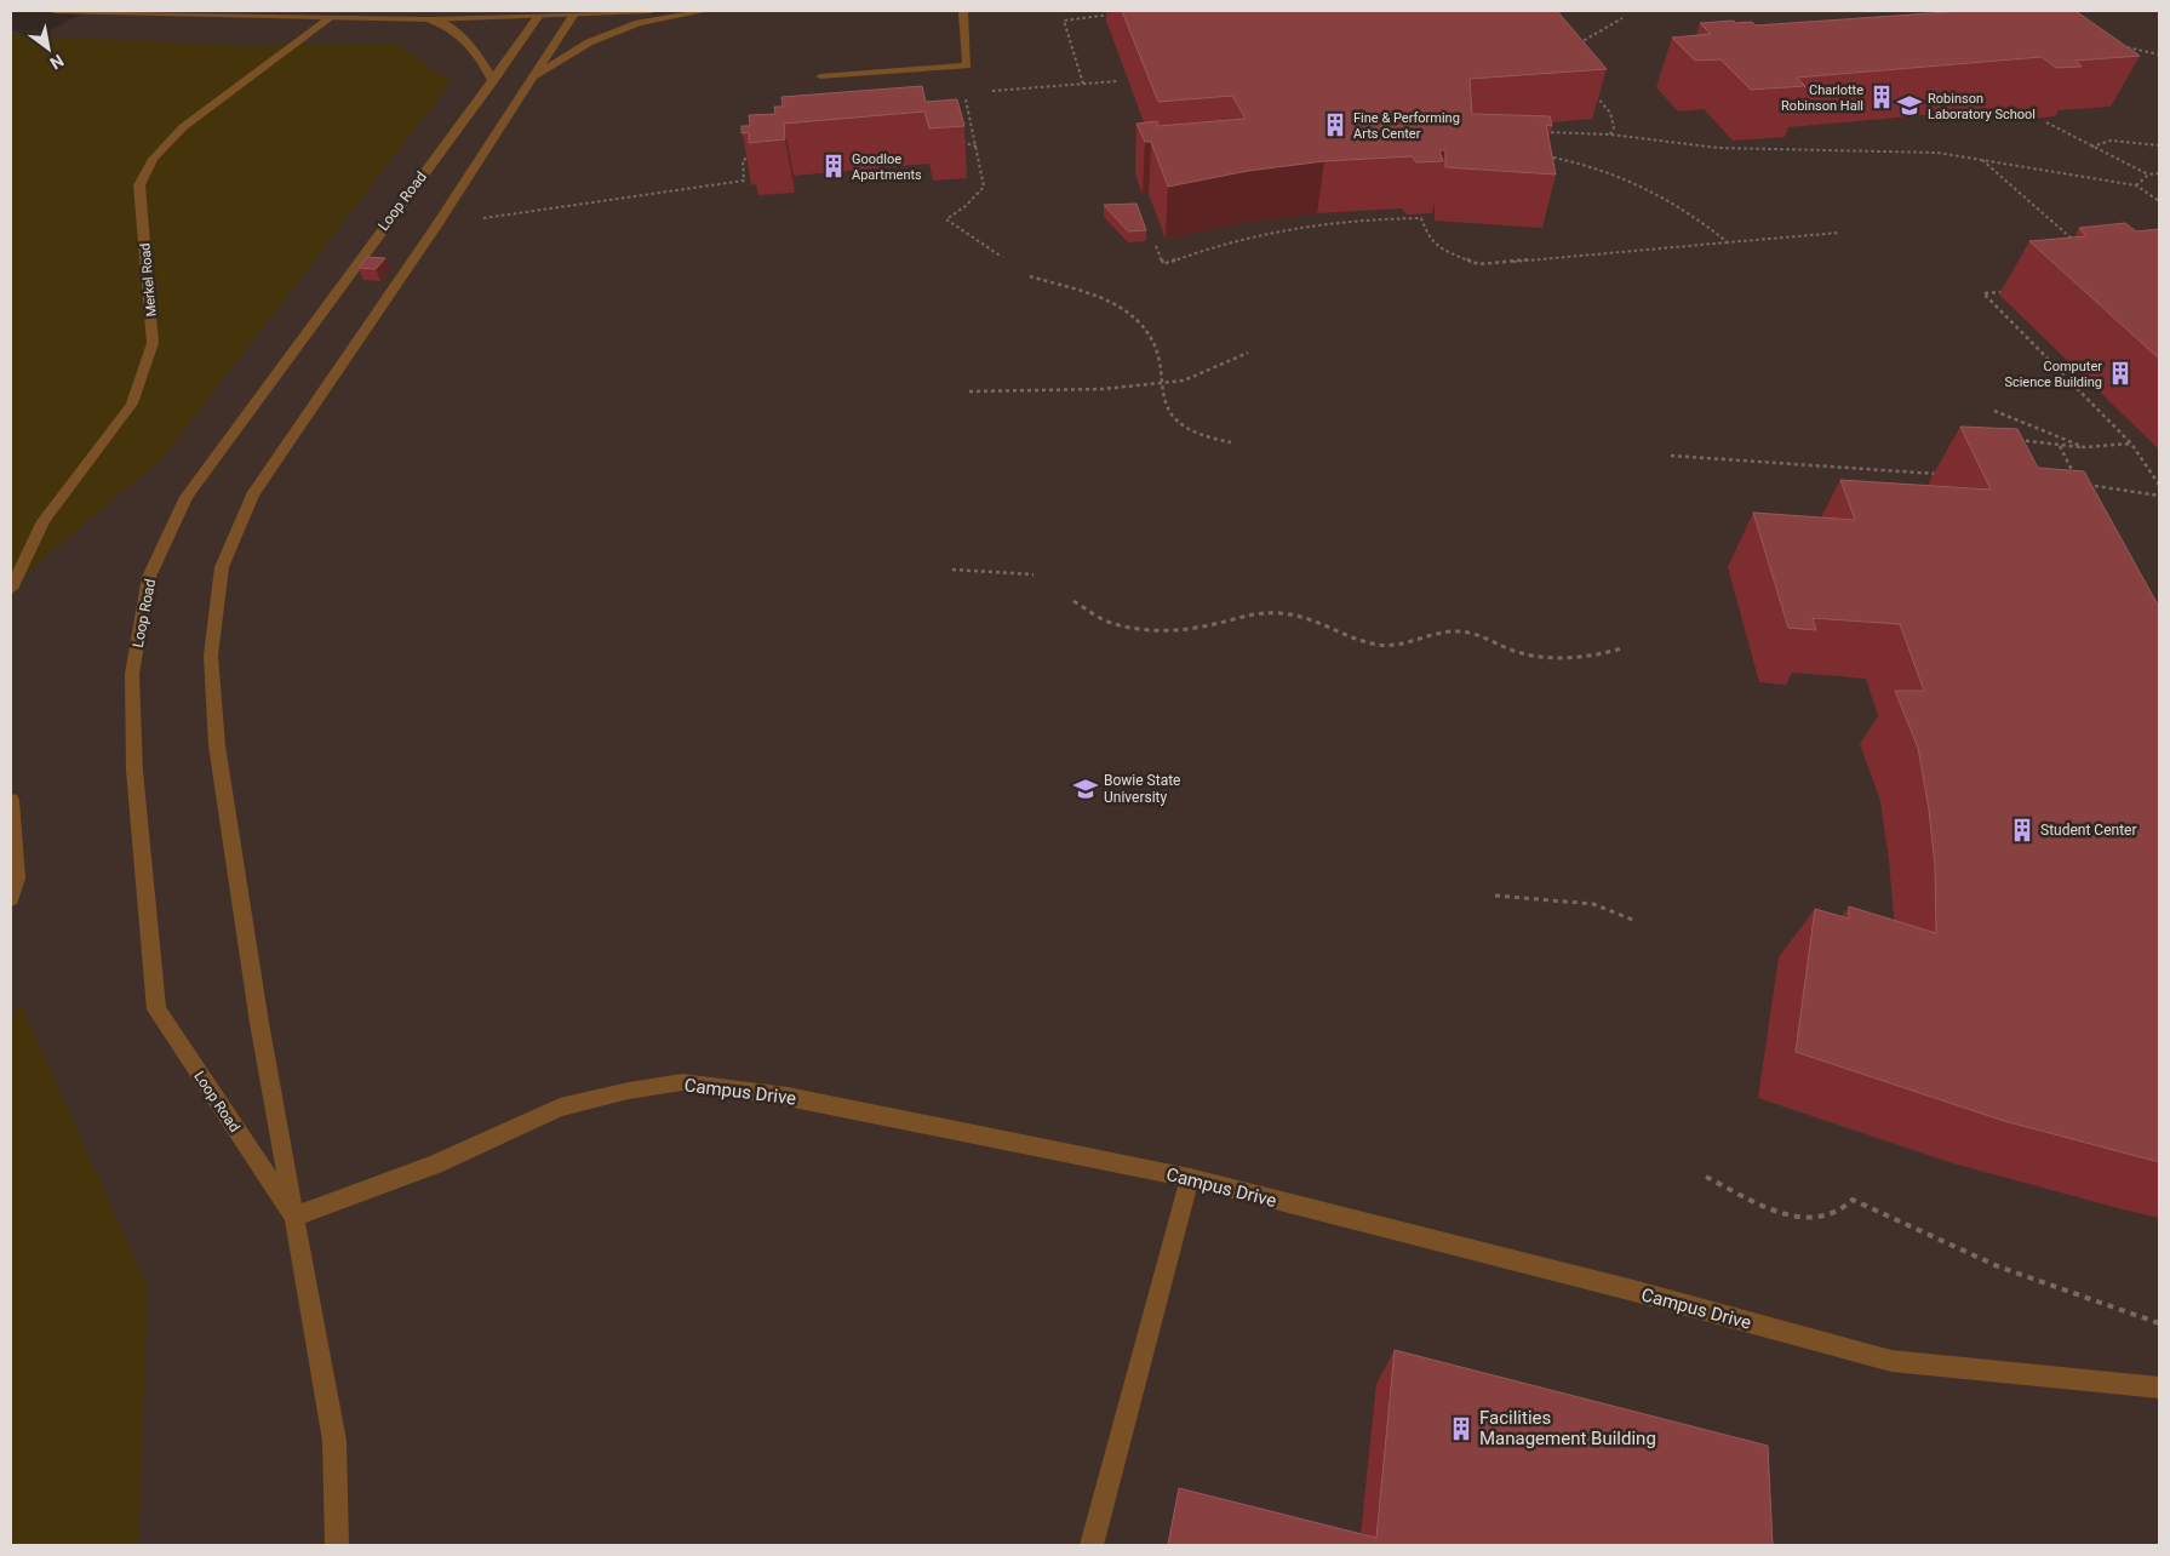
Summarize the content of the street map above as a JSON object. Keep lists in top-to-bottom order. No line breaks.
{"streets":{"street":["Loop Road","Merkel Road","Campus Drive"]},"crossings":[["Loop Road","Campus Drive"]],"places":{"building":["Charlotte Robinson Hall","Fine & Performing Arts Center","Goodloe Apartments","Computer Science Building","Student Center","Facilities Management Building"],"school or university":["Robinson Laboratory School","Bowie State University"]},"north":"bottom right"}
